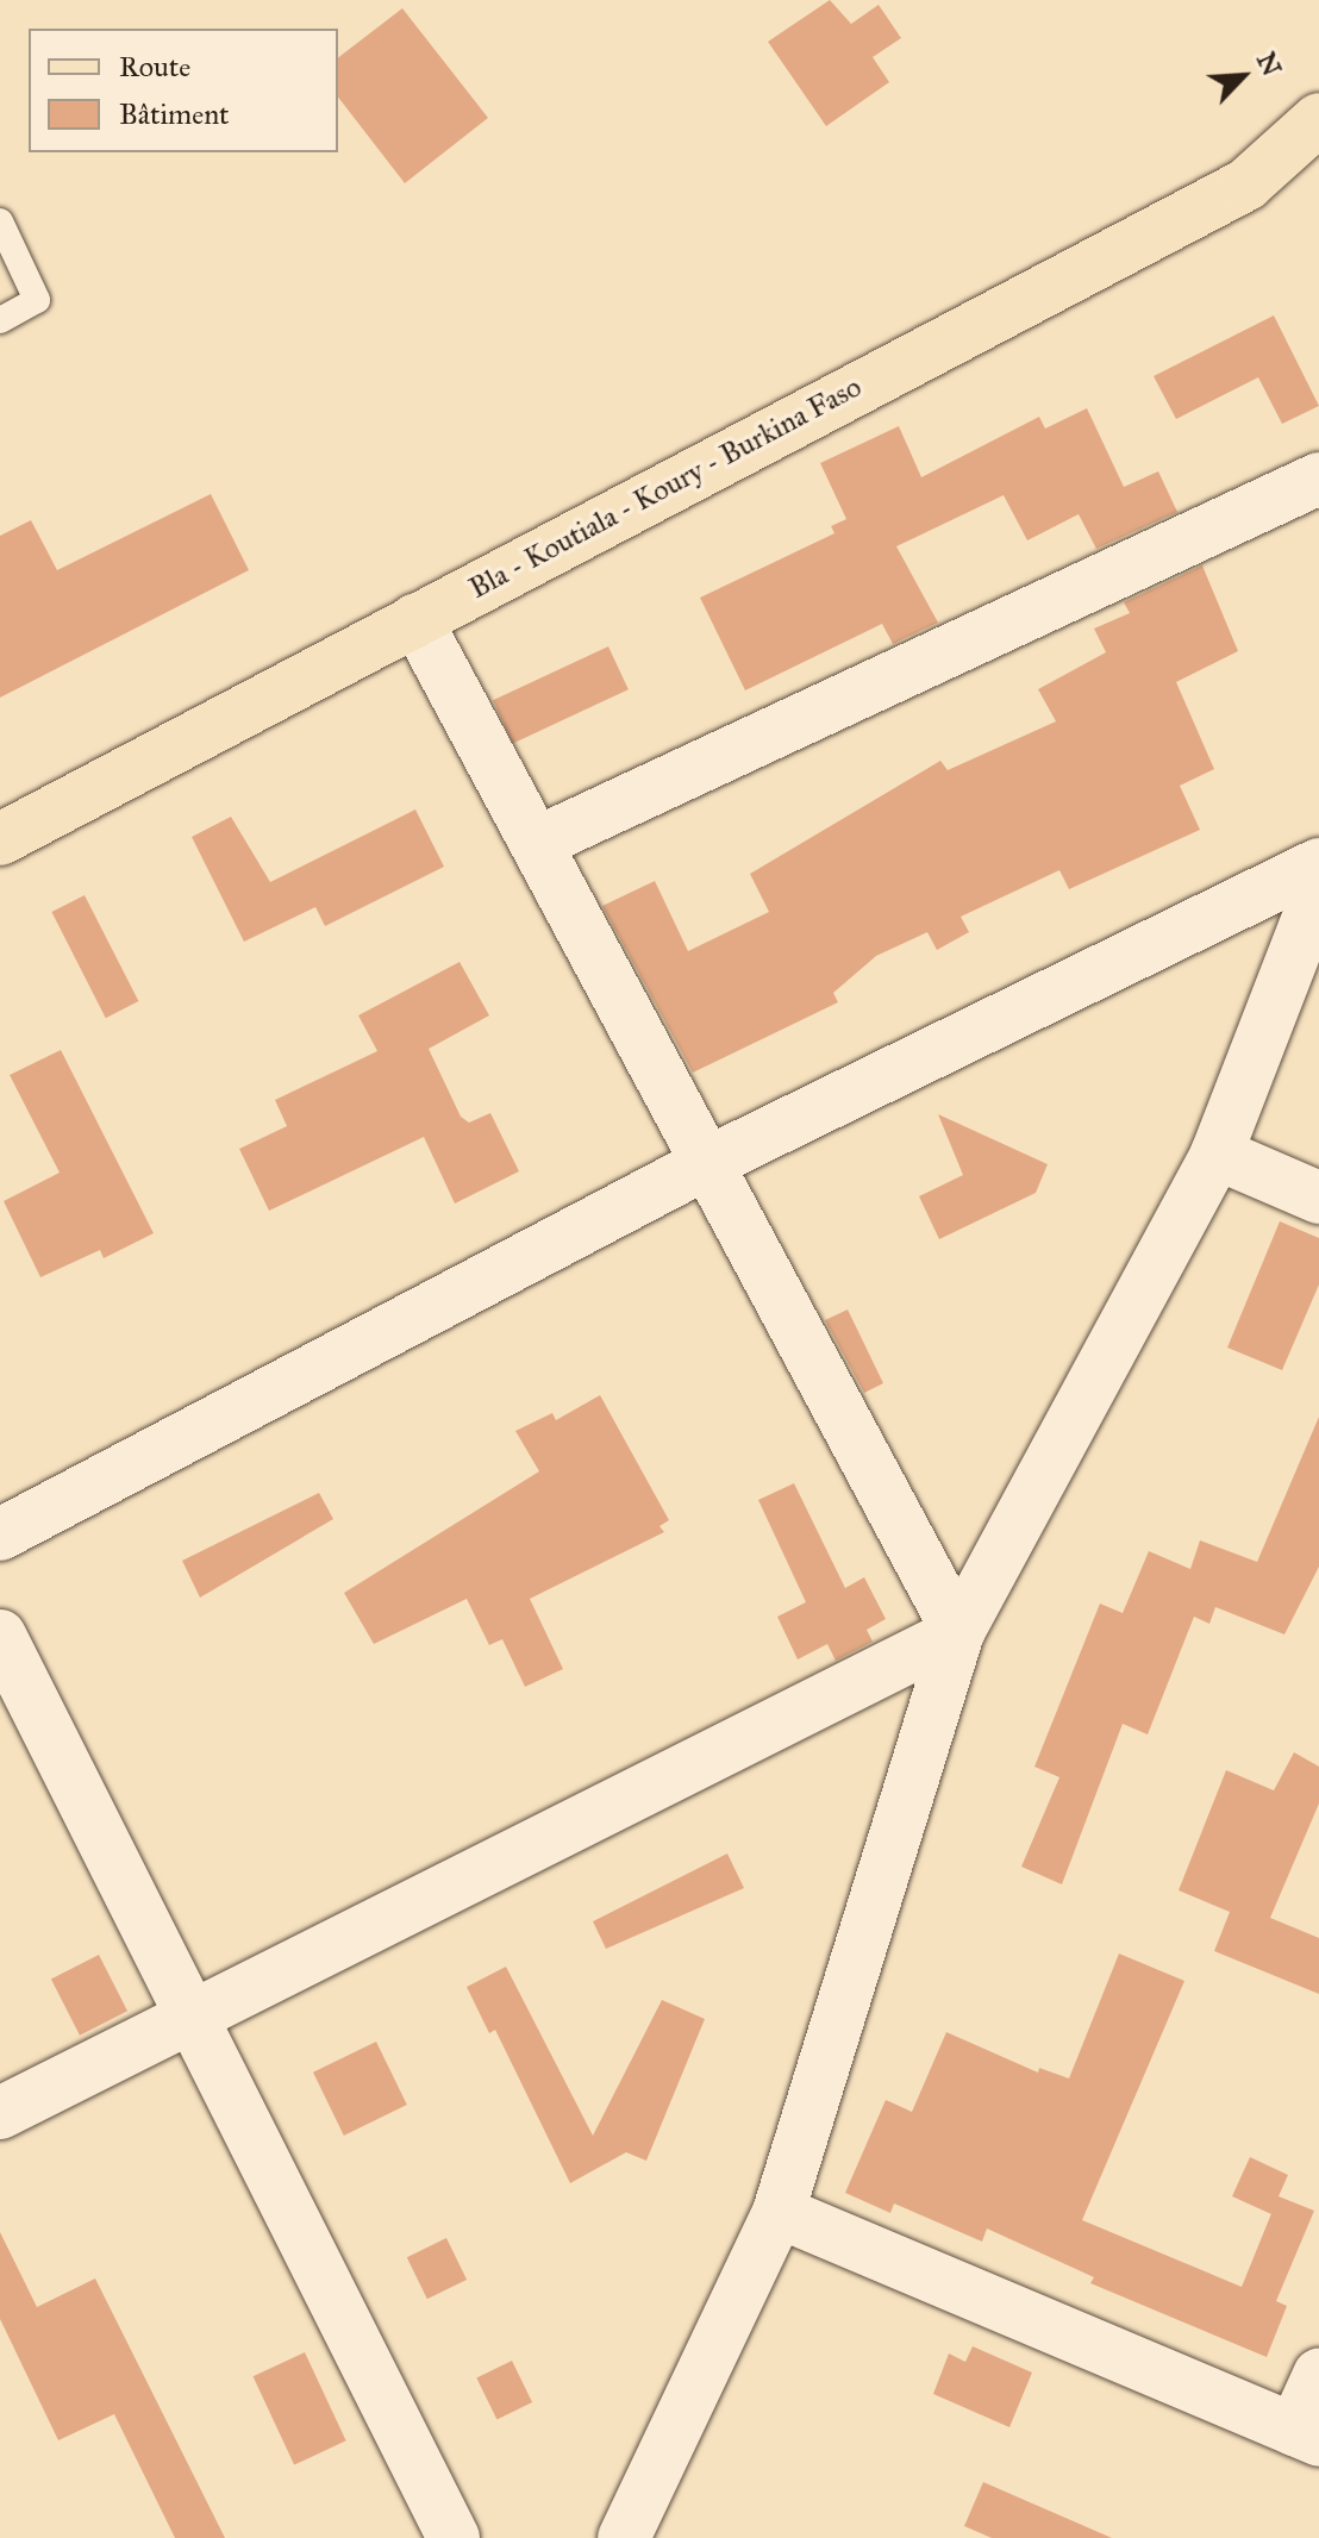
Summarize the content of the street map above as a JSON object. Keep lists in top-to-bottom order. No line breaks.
{"streets":{"main road":["Bla - Koutiala - Koury - Burkina Faso"]},"legend":["Route","Bâtiment"],"north":"top right"}
